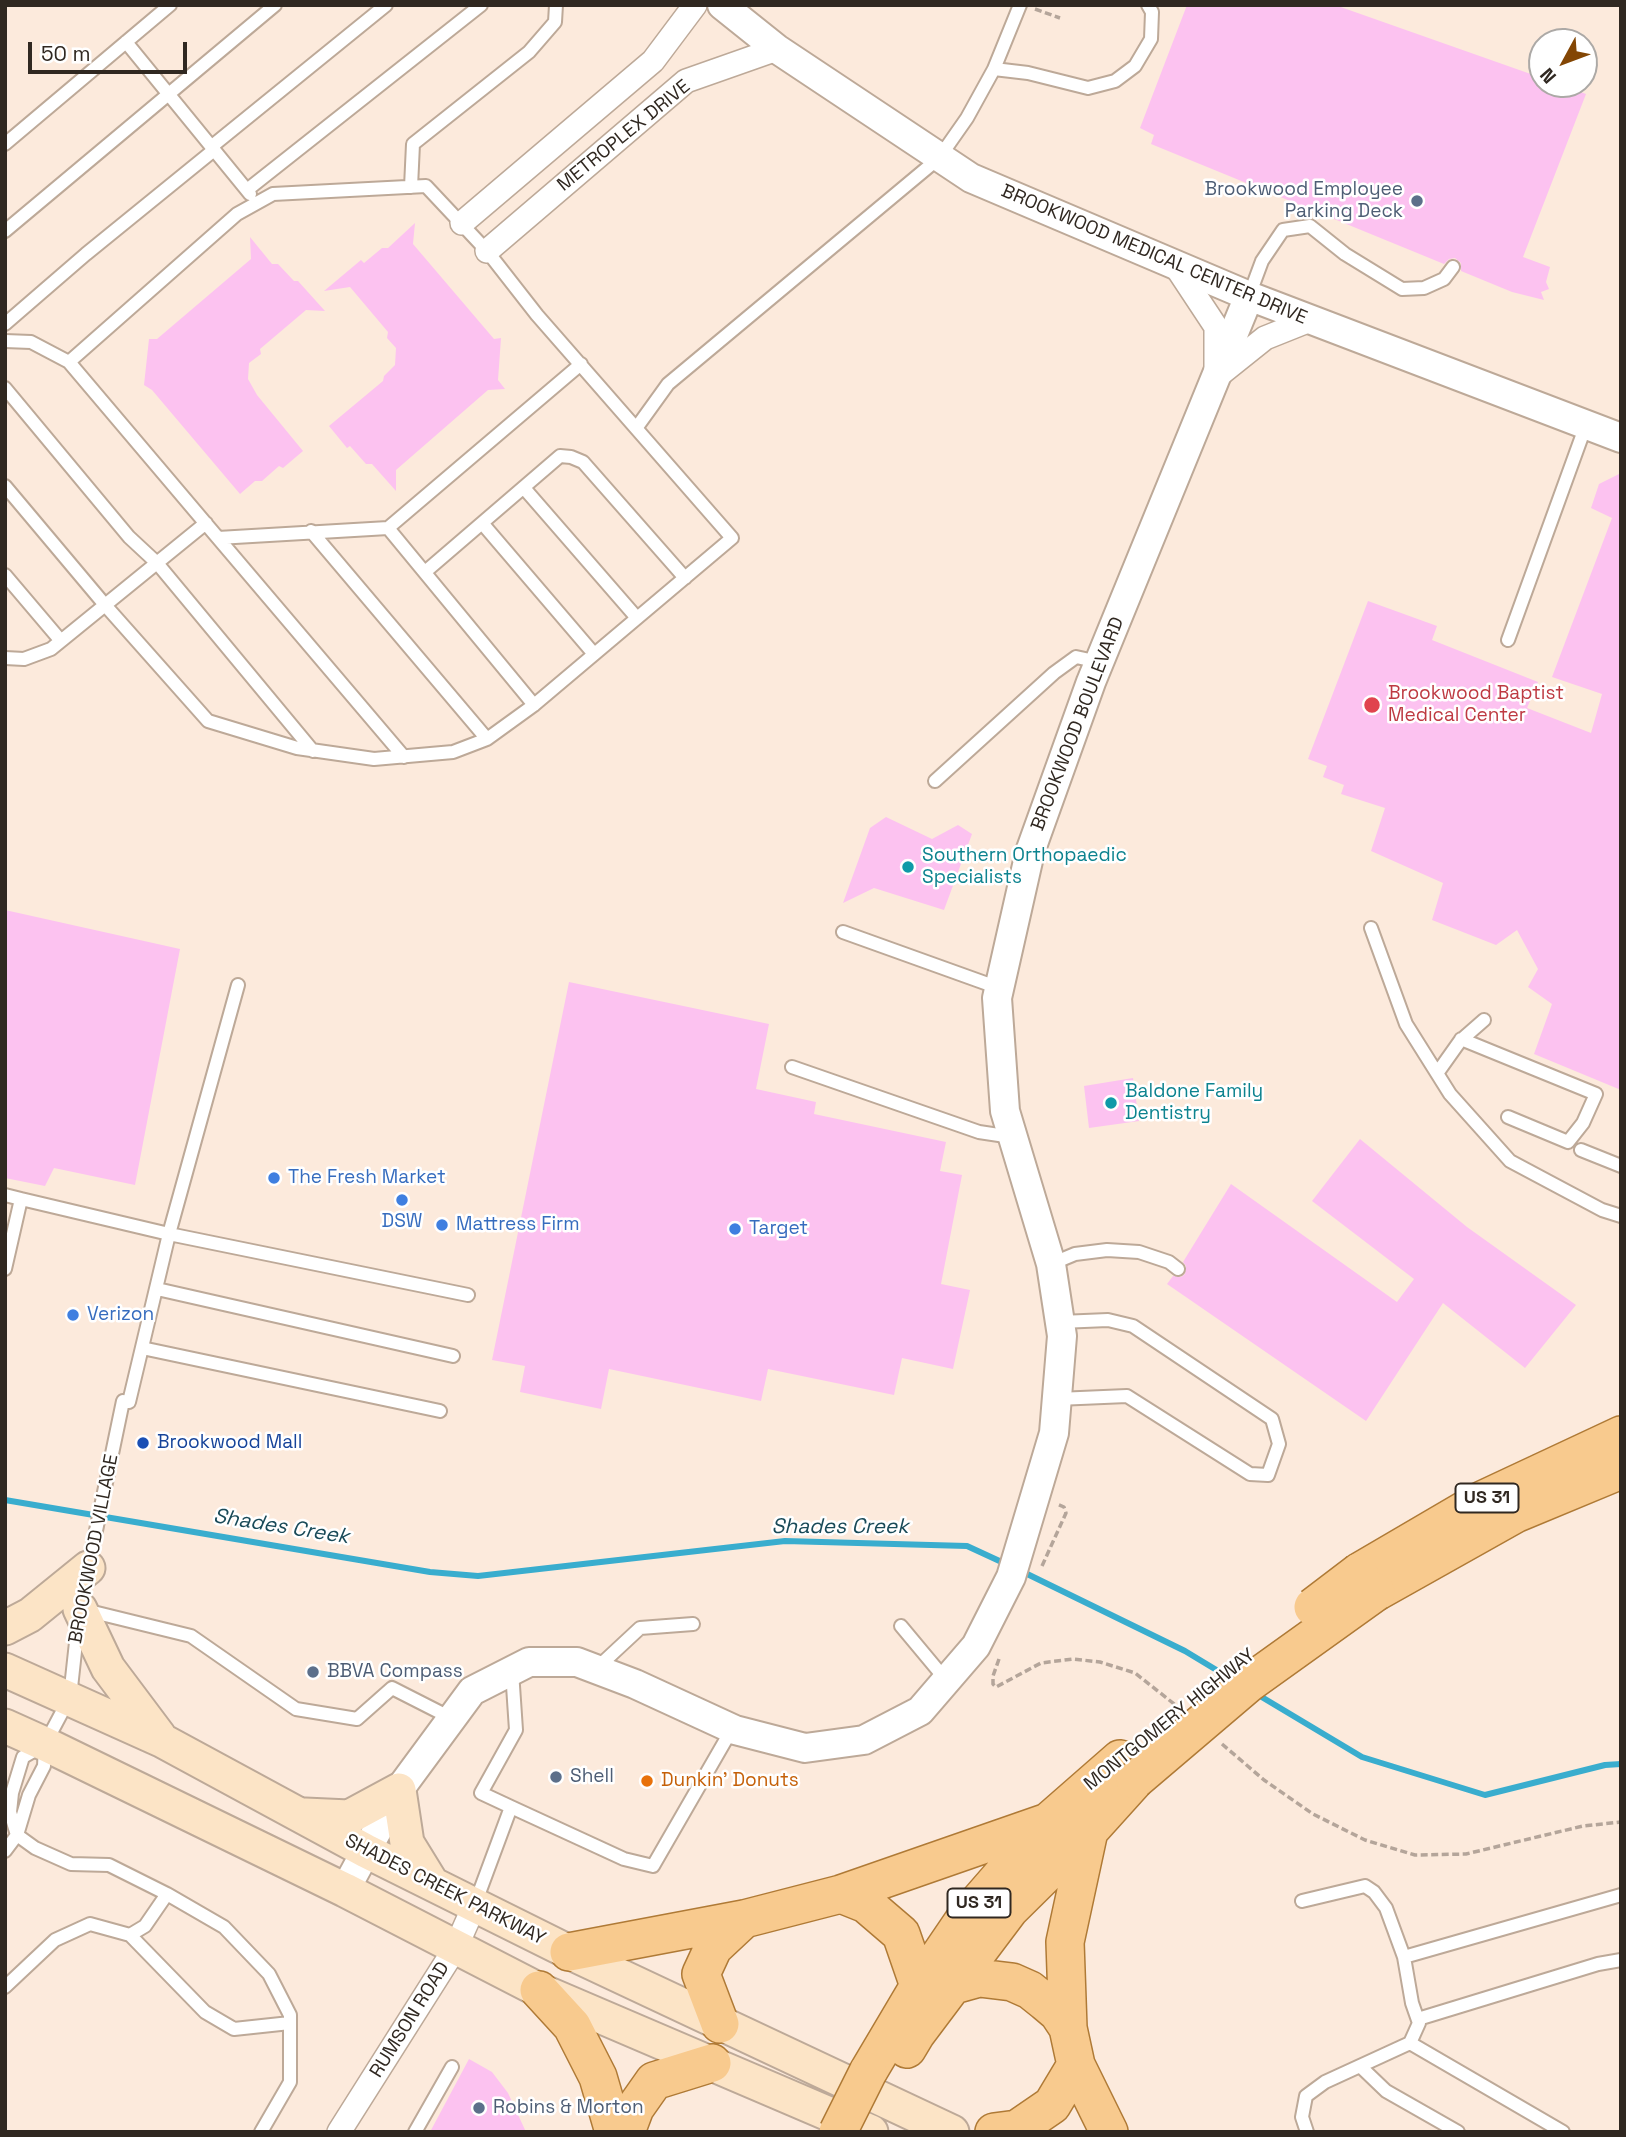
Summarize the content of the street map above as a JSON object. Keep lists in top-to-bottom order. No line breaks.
{"streets":{"main road":["US 31","MONTGOMERY HIGHWAY","SHADES CREEK PARKWAY"],"street":["METROPLEX DRIVE","BROOKWOOD MEDICAL CENTER DRIVE","BROOKWOOD BOULEVARD","RUMSON ROAD"],"lane":["BROOKWOOD VILLAGE"]},"crossings":[["METROPLEX DRIVE","BROOKWOOD MEDICAL CENTER DRIVE"],["BROOKWOOD MEDICAL CENTER DRIVE","BROOKWOOD BOULEVARD"],["BROOKWOOD BOULEVARD","SHADES CREEK PARKWAY"],["BROOKWOOD VILLAGE","SHADES CREEK PARKWAY"],["MONTGOMERY HIGHWAY","SHADES CREEK PARKWAY"],["SHADES CREEK PARKWAY","RUMSON ROAD"]],"water":["Shades Creek"],"places":["Brookwood Employee Parking Deck","Brookwood Baptist Medical Center","Southern Orthopaedic Specialists","Baldone Family Dentistry","The Fresh Market","DSW","Mattress Firm","Target","Verizon","Brookwood Mall","BBVA Compass","Shell","Dunkin' Donuts","Robins & Morton"],"scale_bar":"50 m","north":"bottom left"}
